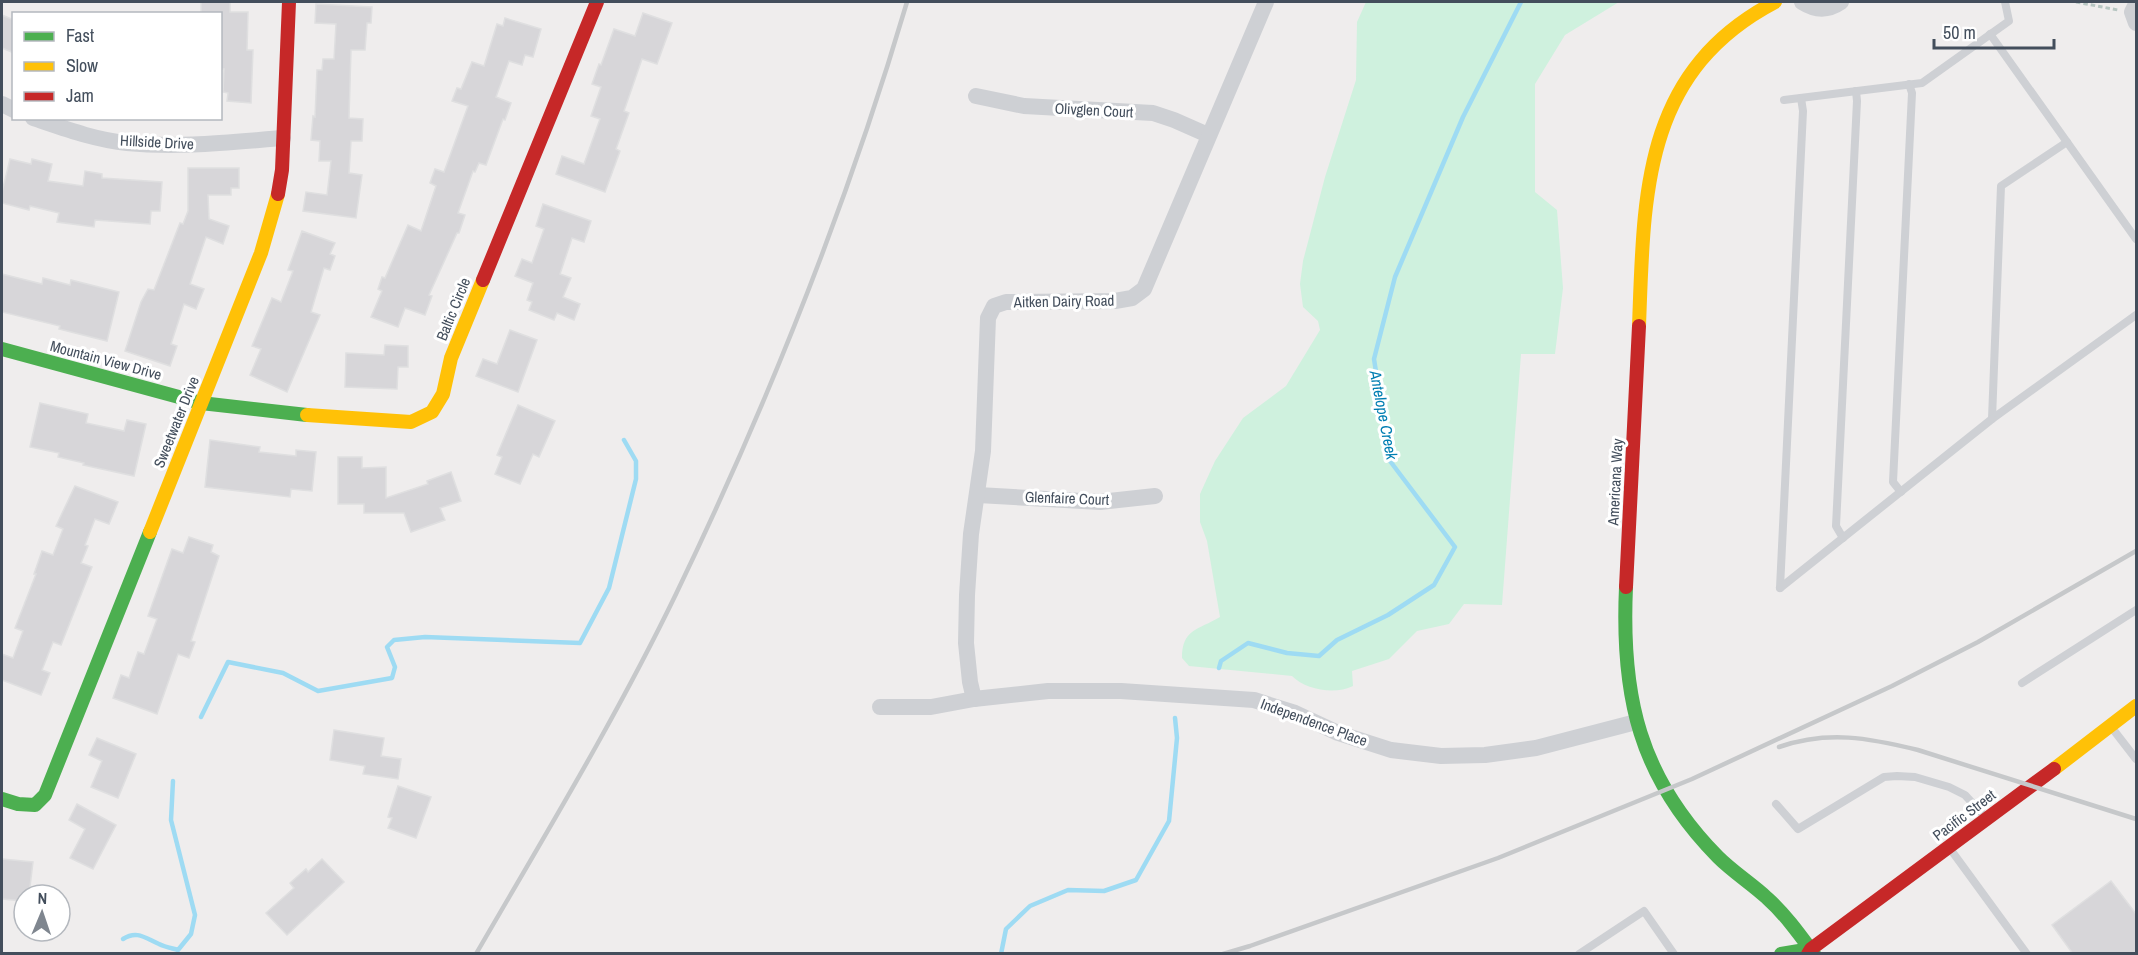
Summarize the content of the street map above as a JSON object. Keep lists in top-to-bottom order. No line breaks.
{"streets":{"street":["Olivglen Court","Hillside Drive","Aitken Dairy Road","Baltic Circle","Mountain View Drive","Sweetwater Drive","Americana Way","Glenfaire Court","Independence Place","Pacific Street"]},"crossings":[["Olivglen Court","Aitken Dairy Road"],["Hillside Drive","Sweetwater Drive"],["Aitken Dairy Road","Glenfaire Court"],["Aitken Dairy Road","Independence Place"],["Baltic Circle","Mountain View Drive"],["Baltic Circle","Sweetwater Drive"],["Mountain View Drive","Sweetwater Drive"],["Americana Way","Independence Place"],["Americana Way","Pacific Street"]],"water":["Antelope Creek"],"legend":["Fast","Slow","Jam"],"scale_bar":"50 m","north":"top"}
